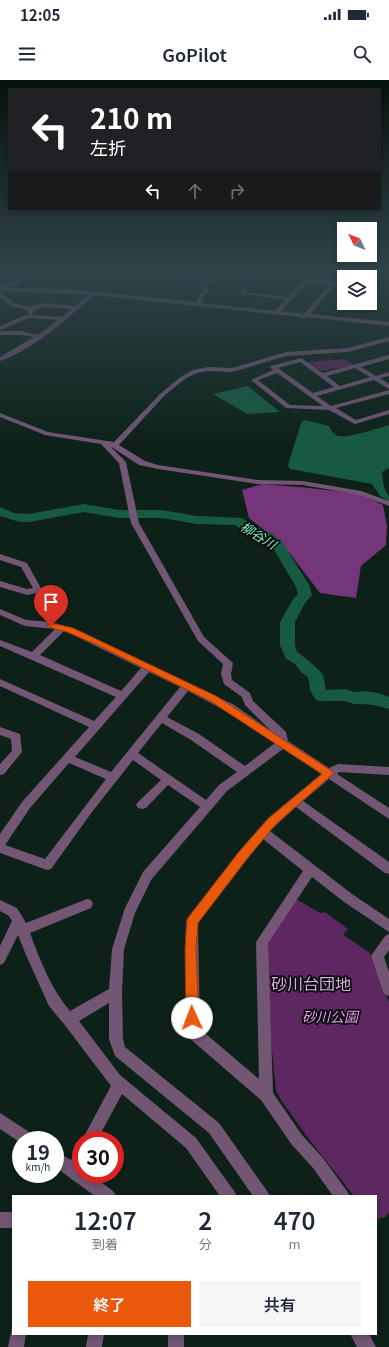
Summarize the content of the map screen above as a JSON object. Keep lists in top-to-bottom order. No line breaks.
{"districts":["砂川台団地"],"water":["柳谷川"],"parks":["砂川公園"],"north":"top left","page":{"status":"12:05","header":"GoPilot","turn":["210 m","左折"],"speed":"19 km/h","limit":"30","eta":["12:07","到着","2","分","470","m"],"buttons":["終了","共有"]}}
